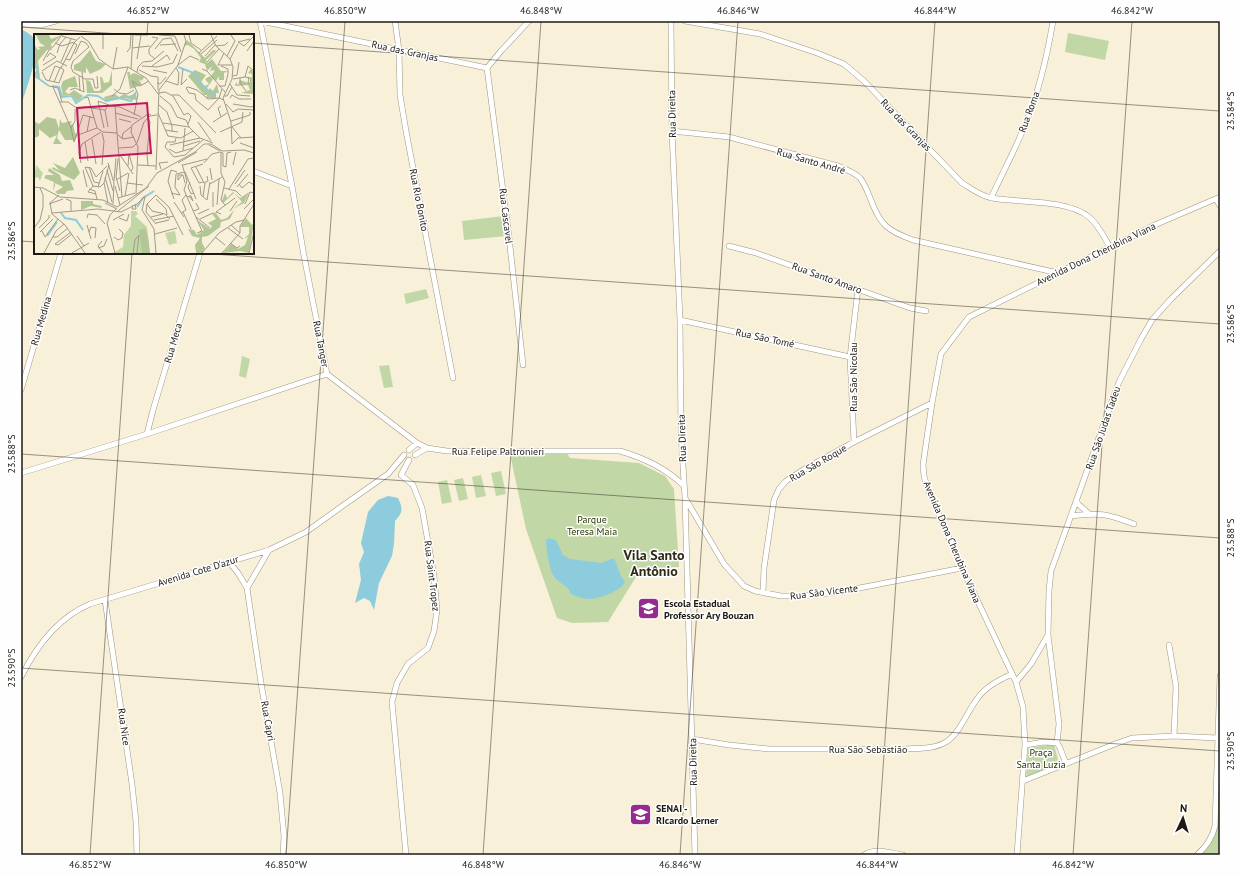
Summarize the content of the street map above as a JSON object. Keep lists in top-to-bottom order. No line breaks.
{"streets":{"street":["Rua das Granjas","Rua Roma","Rua Direita","Rua Santo André","Rua Rio Bonito","Rua Cascavel","Avenida Dona Cherubina Viana","Rua Santo Amaro","Rua Medina","Rua São Tomé","Rua Meca","Rua Tanger","Rua São Nicolau","Rua São Judas Tadeu","Rua Felipe Paltronieri","Rua São Roque","Avenida Cote D'azur","Rua Saint Tropez","Rua São Vicente","Rua Capri","Rua Nice","Rua São Sebastião"]},"crossings":[["Rua das Granjas","Rua Roma"],["Rua das Granjas","Rua Rio Bonito"],["Rua das Granjas","Rua Cascavel"],["Rua das Granjas","Avenida Dona Cherubina Viana"],["Rua das Granjas","Rua Tanger"],["Rua Direita","Rua Santo André"],["Rua Direita","Rua São Tomé"],["Rua Direita","Rua Felipe Paltronieri"],["Rua Direita","Rua São Vicente"],["Rua Direita","Rua São Sebastião"],["Rua Santo André","Avenida Dona Cherubina Viana"],["Avenida Dona Cherubina Viana","Rua São Judas Tadeu"],["Avenida Dona Cherubina Viana","Rua São Roque"],["Avenida Dona Cherubina Viana","Rua São Vicente"],["Avenida Dona Cherubina Viana","Rua São Sebastião"],["Rua Santo Amaro","Rua São Nicolau"],["Rua São Tomé","Rua São Nicolau"],["Rua Meca","Rua Tanger"],["Rua Tanger","Rua Felipe Paltronieri"],["Rua São Nicolau","Rua São Roque"],["Rua São Roque","Rua São Vicente"],["Avenida Cote D'azur","Rua Nice"]],"districts":["Vila Santo Antônio"],"parks":["Parque Teresa Maia","Praça Santa Luzia"],"places":{"school or university":["Escola Estadual Professor Ary Bouzan","SENAI - RIcardo Lerner"]},"north":"top","coordinates":["46.852°W","46.850°W","46.848°W","46.846°W","46.844°W","46.842°W","23.584°S","23.586°S","23.588°S","23.590°S"]}
